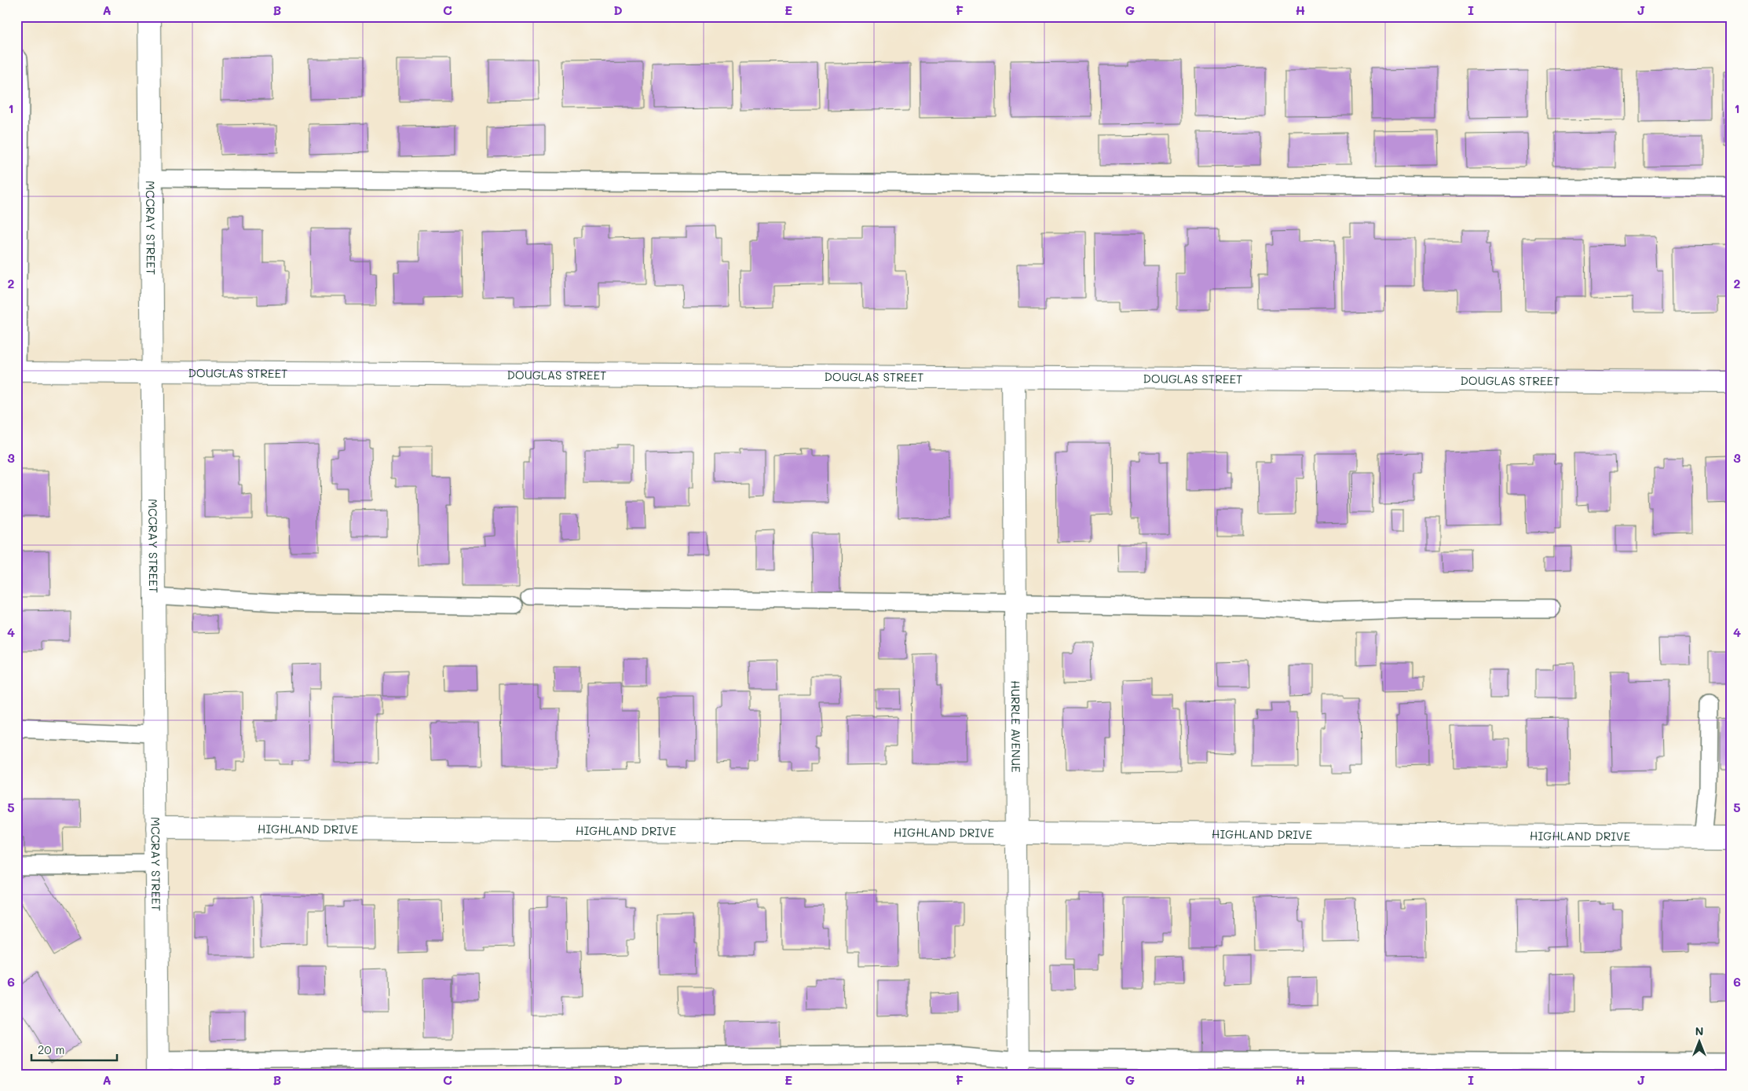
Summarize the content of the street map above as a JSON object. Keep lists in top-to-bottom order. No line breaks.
{"streets":{"street":["MCCRAY STREET","DOUGLAS STREET","HURRLE AVENUE","HIGHLAND DRIVE"]},"crossings":[["MCCRAY STREET","DOUGLAS STREET"],["MCCRAY STREET","HIGHLAND DRIVE"],["DOUGLAS STREET","HURRLE AVENUE"],["HURRLE AVENUE","HIGHLAND DRIVE"]],"scale_bar":"20 m","north":"top","grid":{"columns":["A","B","C","D","E","F","G","H","I","J"],"rows":["1","2","3","4","5","6"]}}
